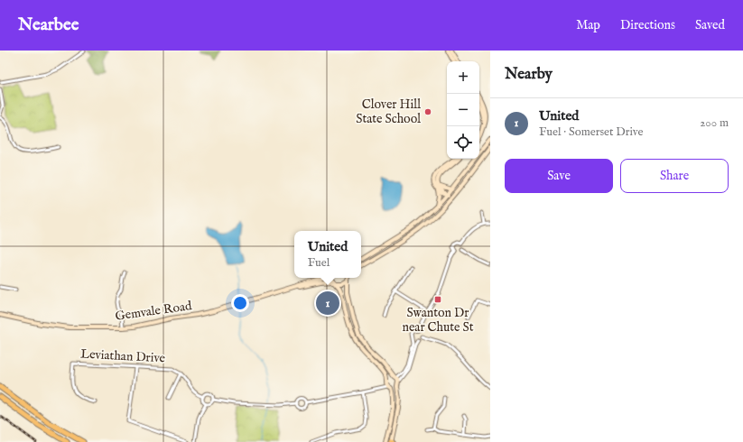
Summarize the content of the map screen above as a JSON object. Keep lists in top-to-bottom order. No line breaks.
{"streets":{"main road":["Gemvale Road"],"street":["Leviathan Drive"]},"places":{"other":["Clover Hill State School"],"transit":["Swanton Dr near Chute St"]},"page":{"header":"Nearbee","nav":["Map","Directions","Saved"],"heading":"Nearby","map_buttons":["+","−"],"list":[{"mark":"1","name":"United","note":"Fuel · Somerset Drive","value":"200 m"}],"buttons":["Save","Share"],"popup":["United","Fuel"],"pins":"1"}}
